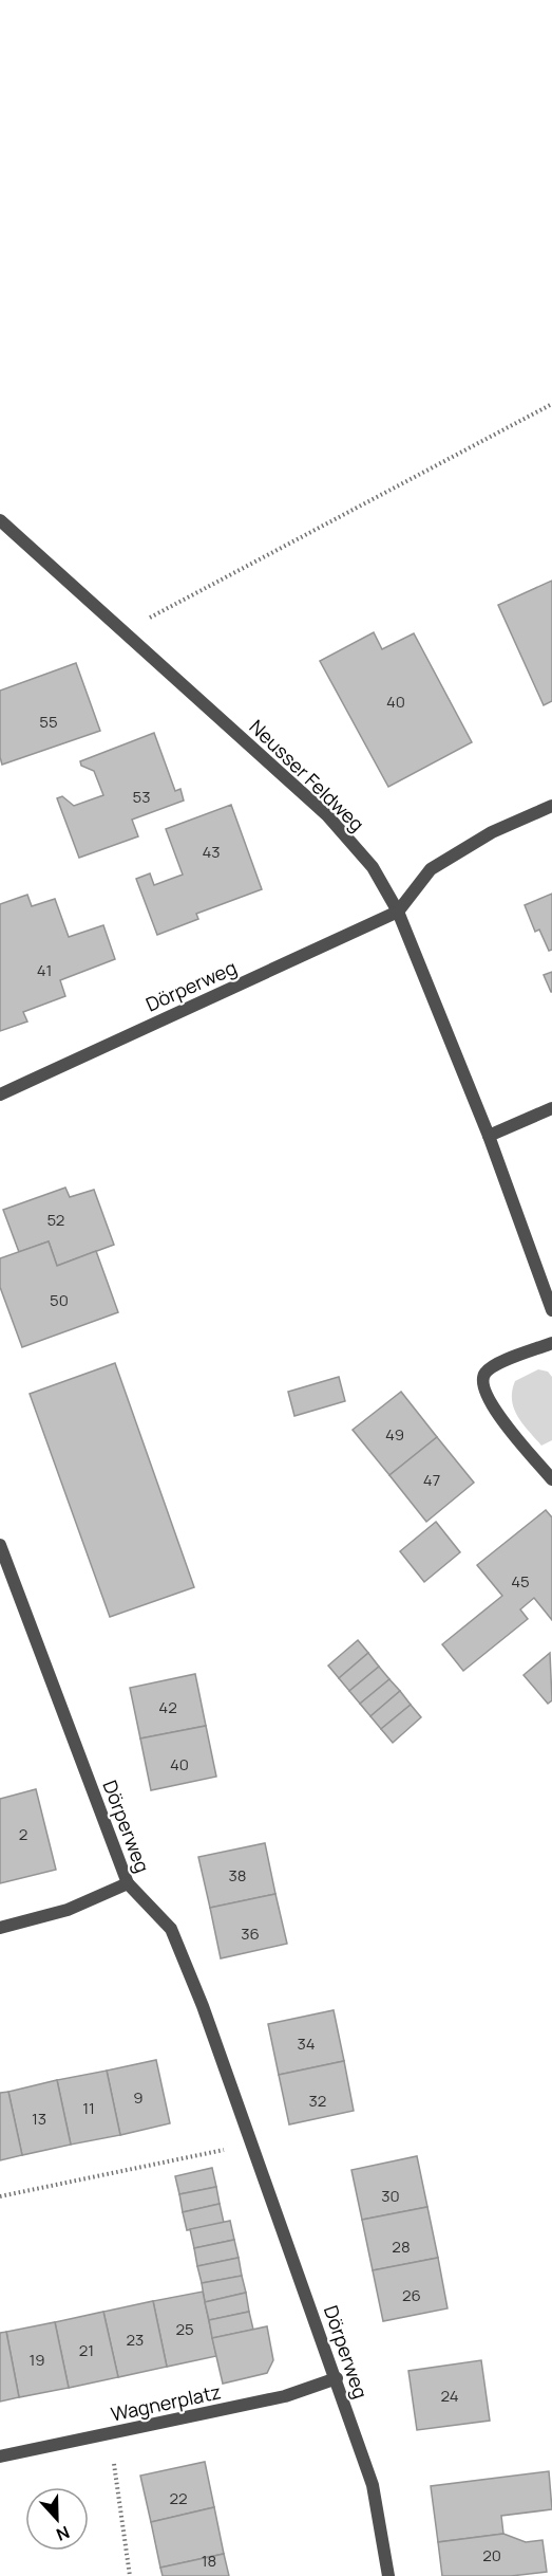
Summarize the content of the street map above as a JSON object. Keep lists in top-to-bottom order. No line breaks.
{"streets":{"street":["Neusser Feldweg","Dörperweg","Wagnerplatz"]},"crossings":[["Neusser Feldweg","Dörperweg"],["Dörperweg","Wagnerplatz"]],"house_numbers":["40","55","53","43","41","52","50","49","47","45","42","40","2","38","36","34","9","32","11","13","30","28","26","25","23","21","19","24","22","20","18"],"north":"bottom"}
